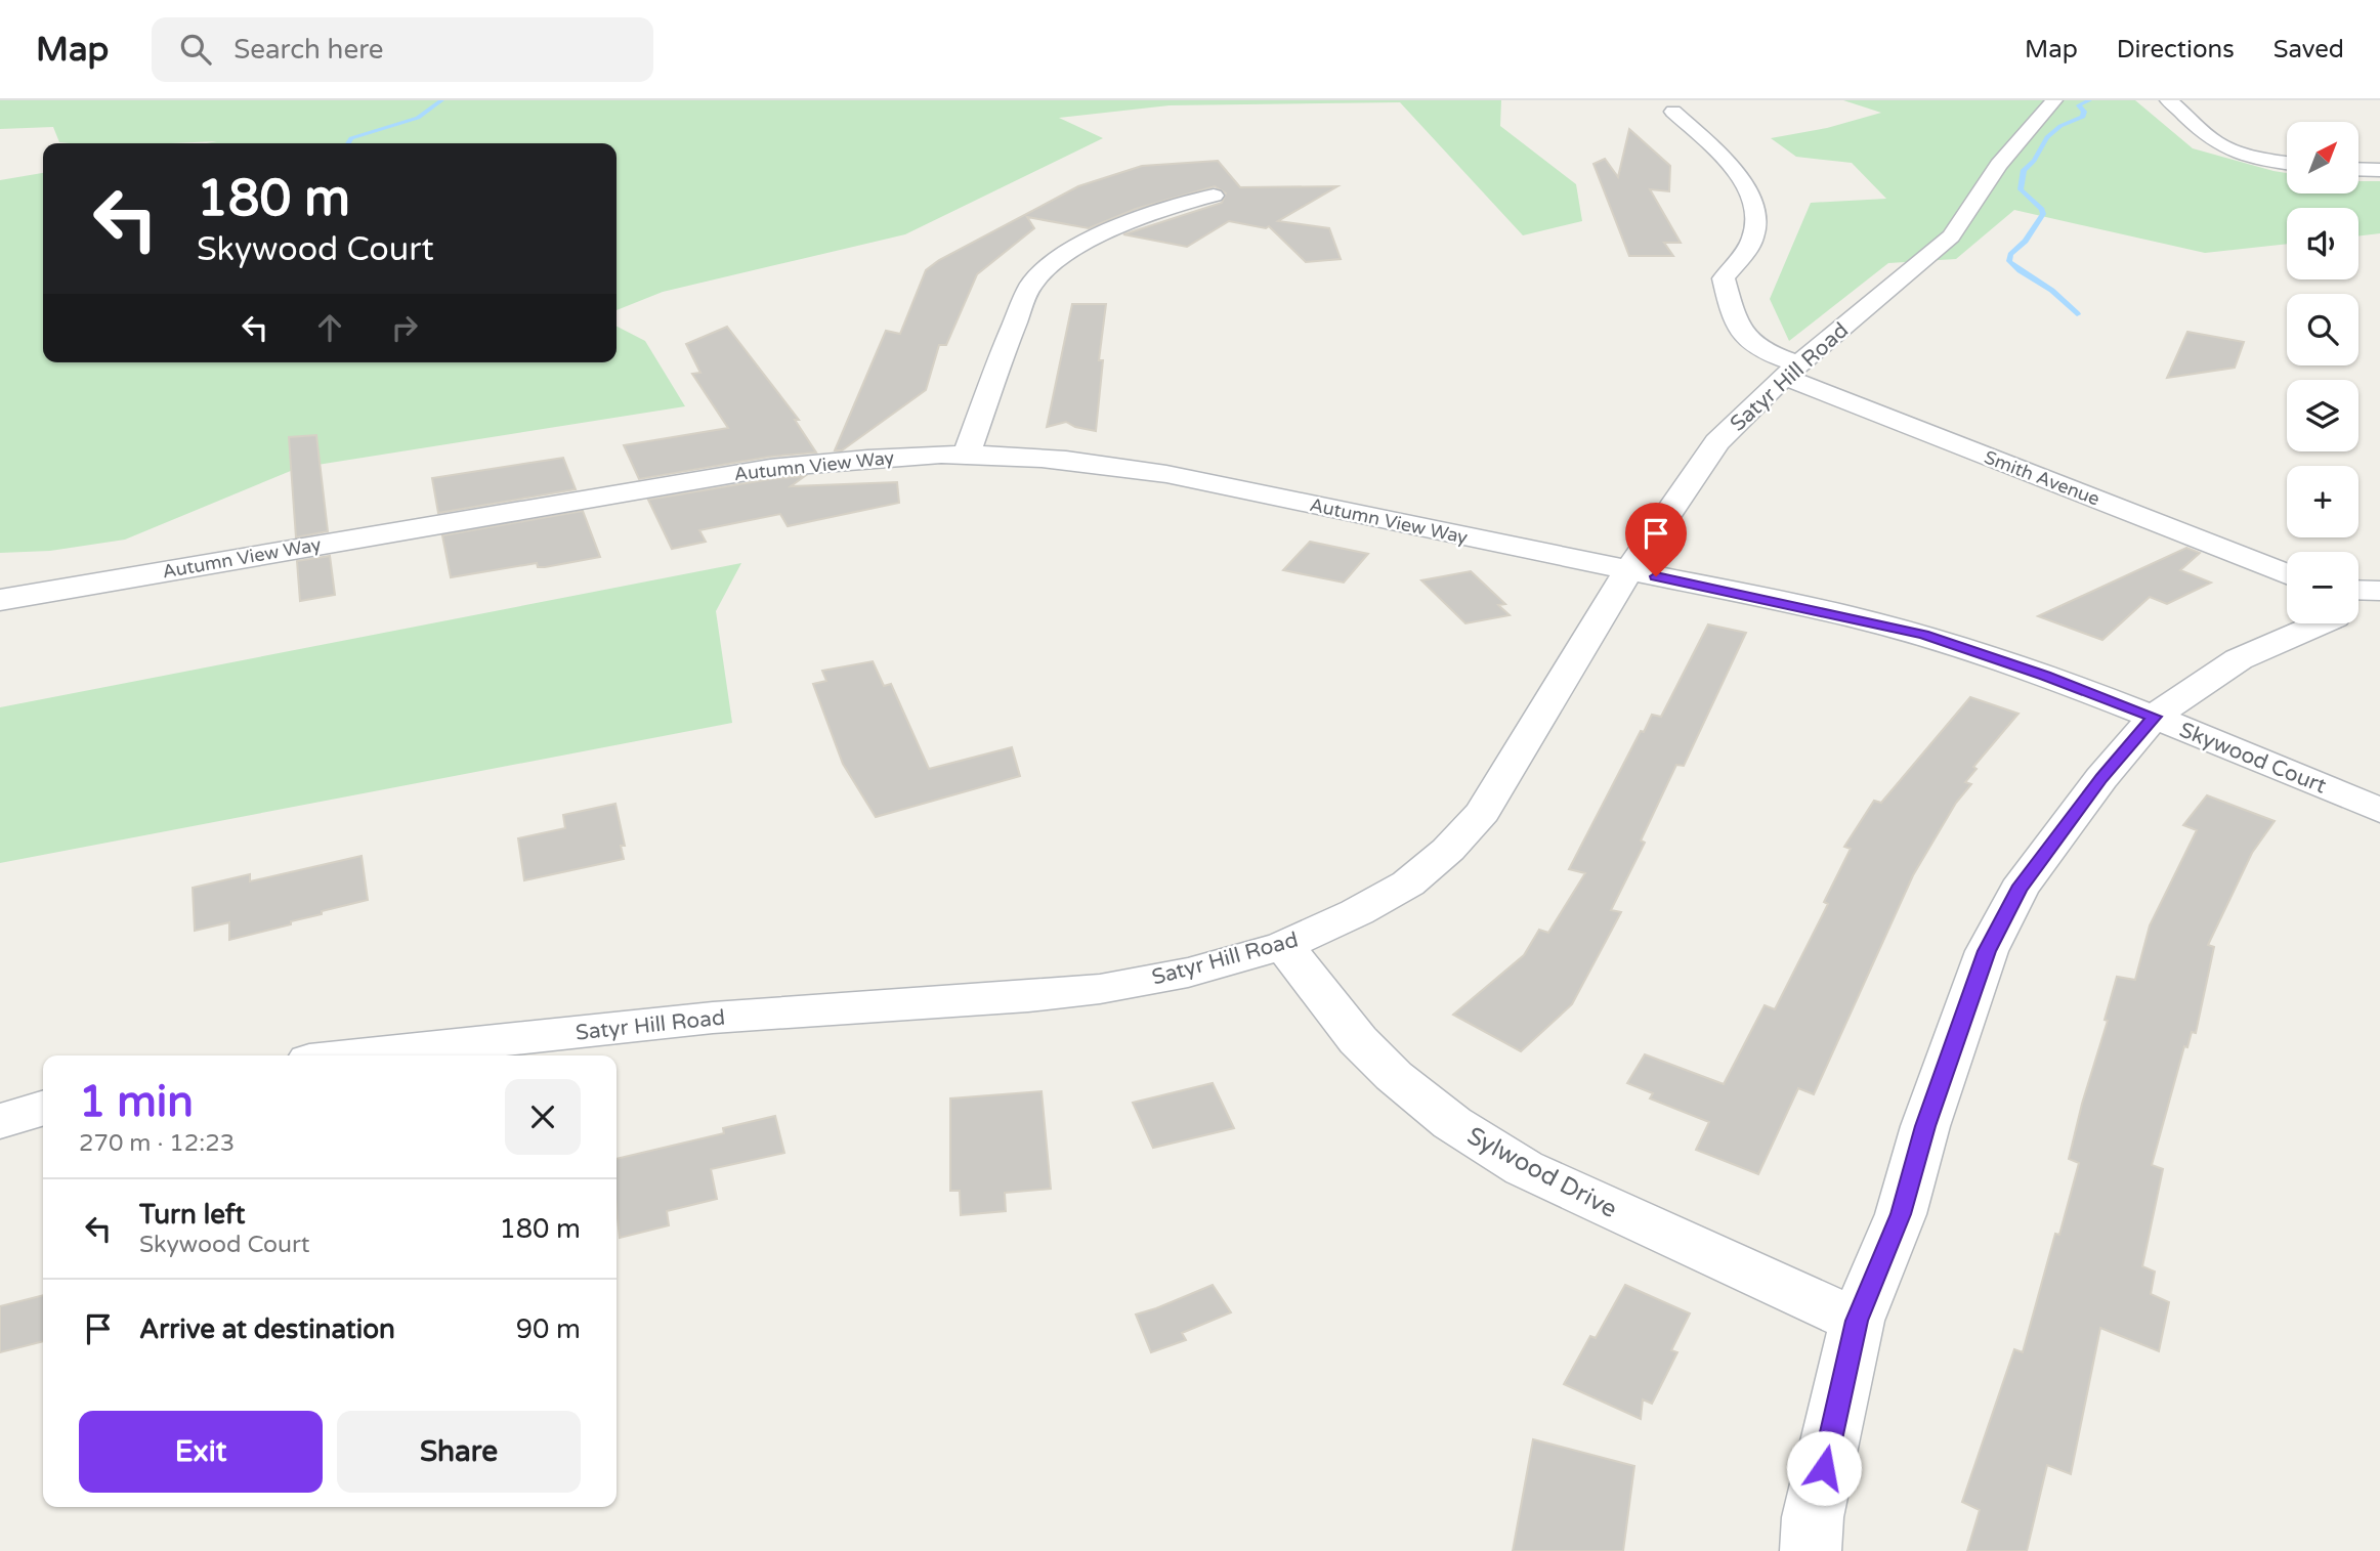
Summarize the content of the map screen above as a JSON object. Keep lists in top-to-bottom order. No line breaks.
{"streets":{"street":["Satyr Hill Road","Autumn View Way","Smith Avenue","Skywood Court","Sylwood Drive"]},"crossings":[["Satyr Hill Road","Autumn View Way"],["Satyr Hill Road","Smith Avenue"],["Satyr Hill Road","Skywood Court"],["Satyr Hill Road","Sylwood Drive"],["Autumn View Way","Skywood Court"]],"north":"top right","page":{"header":"Map","search":"Search here","nav":["Map","Directions","Saved"],"map_buttons":["+","−"],"turn":["180 m","Skywood Court"],"heading":["1 min","270 m · 12:23"],"list":[{"name":"Turn left","note":"Skywood Court","value":"180 m"},{"name":"Arrive at destination","value":"90 m"}],"buttons":["Exit","Share"]}}
